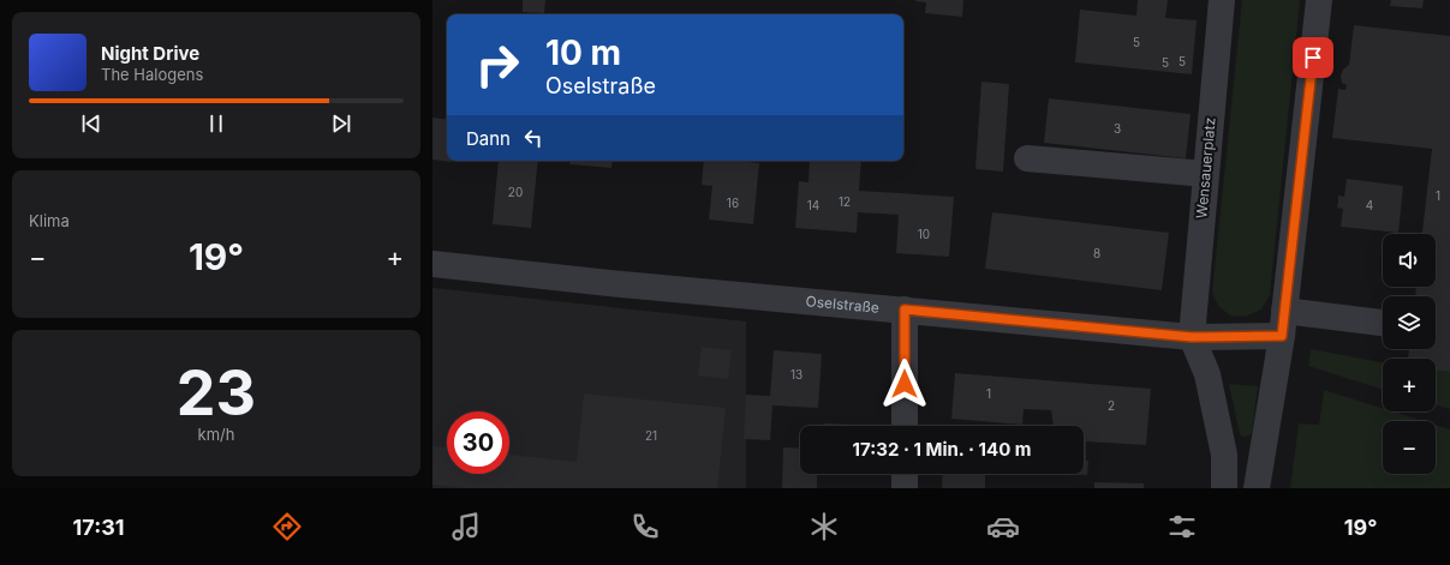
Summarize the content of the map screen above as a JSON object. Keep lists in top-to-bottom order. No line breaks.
{"streets":{"street":["Wensauerplatz","Oselstraße"]},"crossings":[["Wensauerplatz","Oselstraße"]],"house_numbers":["5","5","5","3","20","1","12","16","14","4","10","8","13","1","2","21"],"page":{"turn":["10 m","Oselstraße"],"song":["Night Drive","The Halogens"],"then":"Dann","tile":["Klima",["23","km/h"]],"map_buttons":["+","−"],"heat":["−","19°","+"],"limit":"30","trip":"17:32 · 1 Min. · 140 m","tabs":["17:31","19°"]}}
